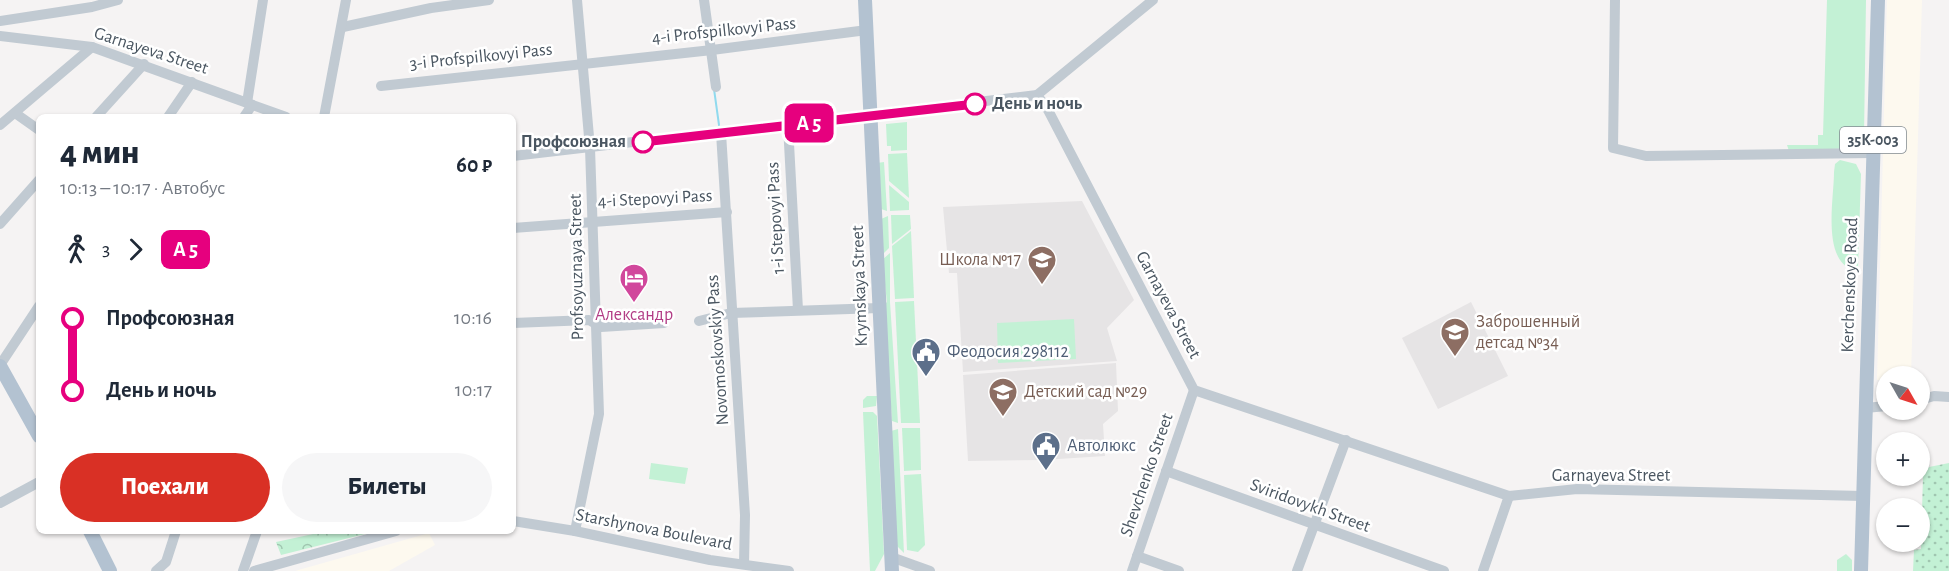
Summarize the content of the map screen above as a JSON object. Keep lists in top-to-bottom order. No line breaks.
{"streets":{"main road":["35К-003","Kerchenskoye Road","Krymskaya Street"],"street":["4-i Profspilkovyi Pass","Garnayeva Street","3-i Profspilkovyi Pass","4-i Stepovyi Pass","1-i Stepovyi Pass","Profsoyuznaya Street","Novomoskovskiy Pass","Shevchenko Street","Sviridovykh Street","Starshynova Boulevard"]},"crossings":[["4-i Profspilkovyi Pass","3-i Profspilkovyi Pass"],["4-i Profspilkovyi Pass","Profsoyuznaya Street"],["4-i Profspilkovyi Pass","Krymskaya Street"],["Garnayeva Street","Kerchenskoye Road"],["Garnayeva Street","Shevchenko Street"],["3-i Profspilkovyi Pass","Profsoyuznaya Street"],["4-i Stepovyi Pass","Profsoyuznaya Street"],["4-i Stepovyi Pass","Novomoskovskiy Pass"],["Profsoyuznaya Street","Starshynova Boulevard"],["Novomoskovskiy Pass","Starshynova Boulevard"],["Shevchenko Street","Sviridovykh Street"]],"places":{"other":["День и ночь","Профсоюзная"],"school or university":["Школа №17","Заброшенный детсад №34","Детский сад №29"],"hotel":["Александр"],"public building":["Феодосия 298112","Автолюкс"]},"north":"bottom right","page":{"on_map":"A 5","heading":["4 мин","10:13 – 10:17 · Автобус","60 ₽"],"legs":["3","A 5"],"list":[{"name":"Профсоюзная","value":"10:16"},{"name":"День и ночь","value":"10:17"}],"map_buttons":["+","−"],"buttons":["Поехали","Билеты"]}}
